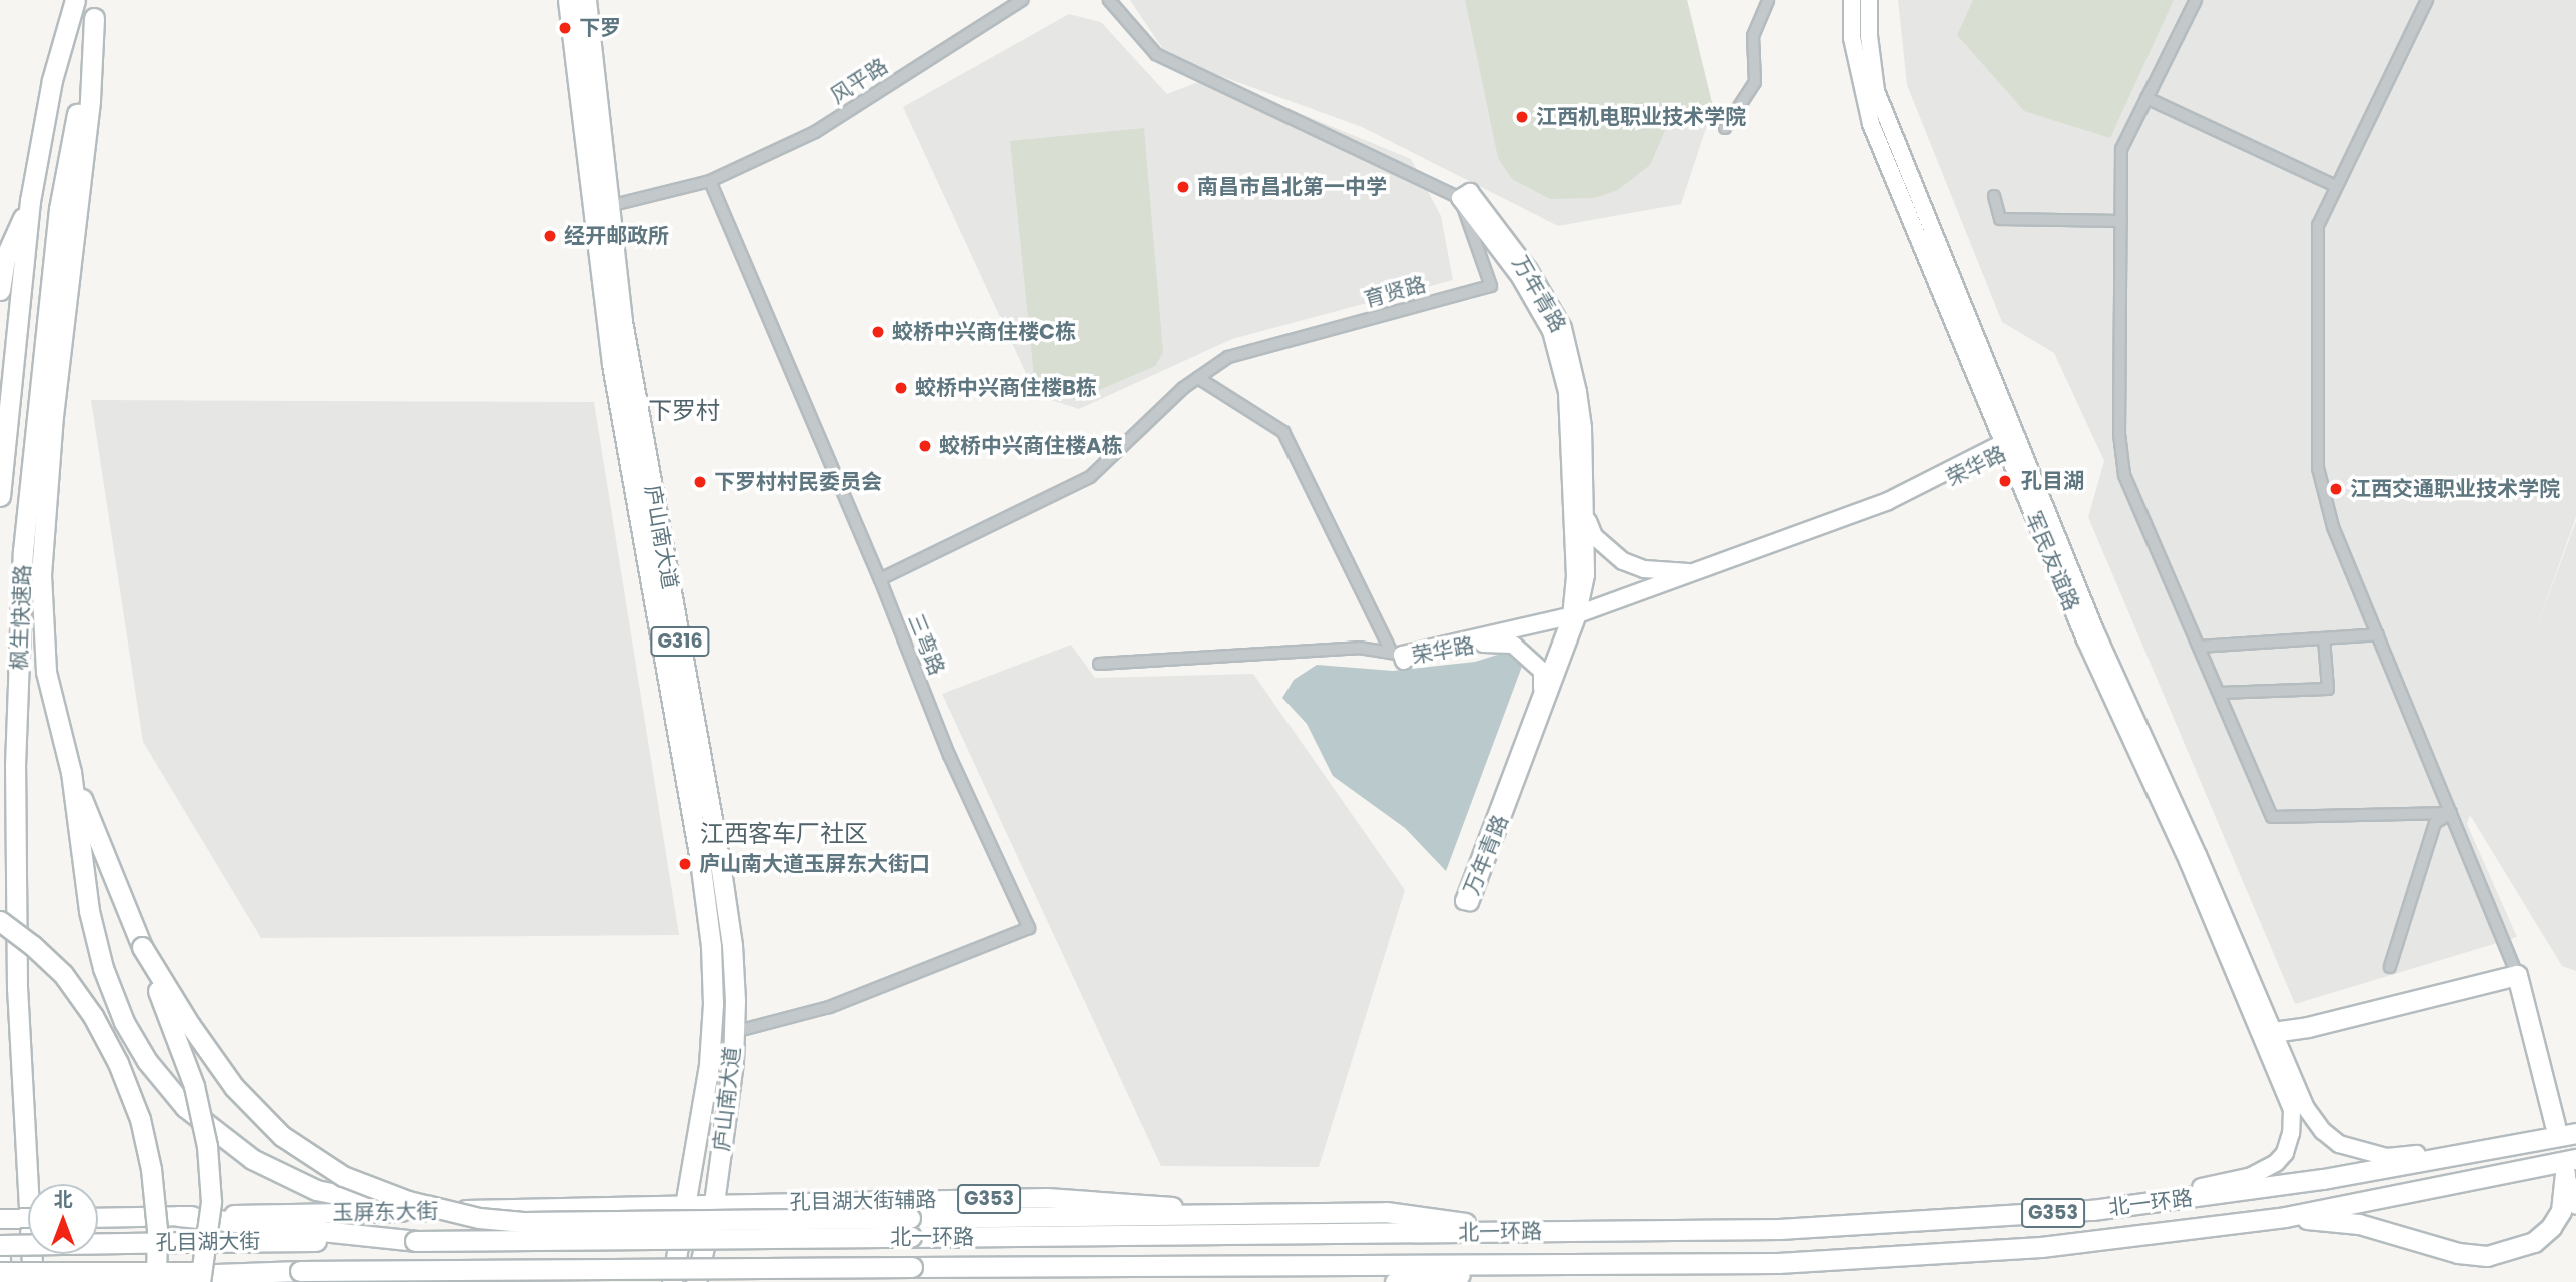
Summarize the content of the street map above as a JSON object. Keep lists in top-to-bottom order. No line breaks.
{"streets":{"highway":["庐山南大道","枫生快速路","G316","G353","北一环路","孔目湖大街"],"main road":["孔目湖大街辅路","玉屏东大街"],"street":["风平路","育贤路","万年青路","荣华路","军民友谊路","三弯路"]},"crossings":[["风平路","三弯路"],["育贤路","万年青路"],["育贤路","三弯路"],["万年青路","荣华路"],["荣华路","军民友谊路"],["庐山南大道","三弯路"],["庐山南大道","孔目湖大街辅路"],["庐山南大道","玉屏东大街"],["G353","孔目湖大街辅路"],["G353","北一环路"],["G353","孔目湖大街"],["孔目湖大街辅路","玉屏东大街"],["北一环路","孔目湖大街"]],"districts":["下罗村","江西客车厂社区"],"places":["下罗","江西机电职业技术学院","南昌市昌北第一中学","经开邮政所","蛟桥中兴商住楼C栋","蛟桥中兴商住楼B栋","蛟桥中兴商住楼A栋","孔目湖","下罗村村民委员会","江西交通职业技术学院","庐山南大道玉屏东大街口"],"north":"top"}
